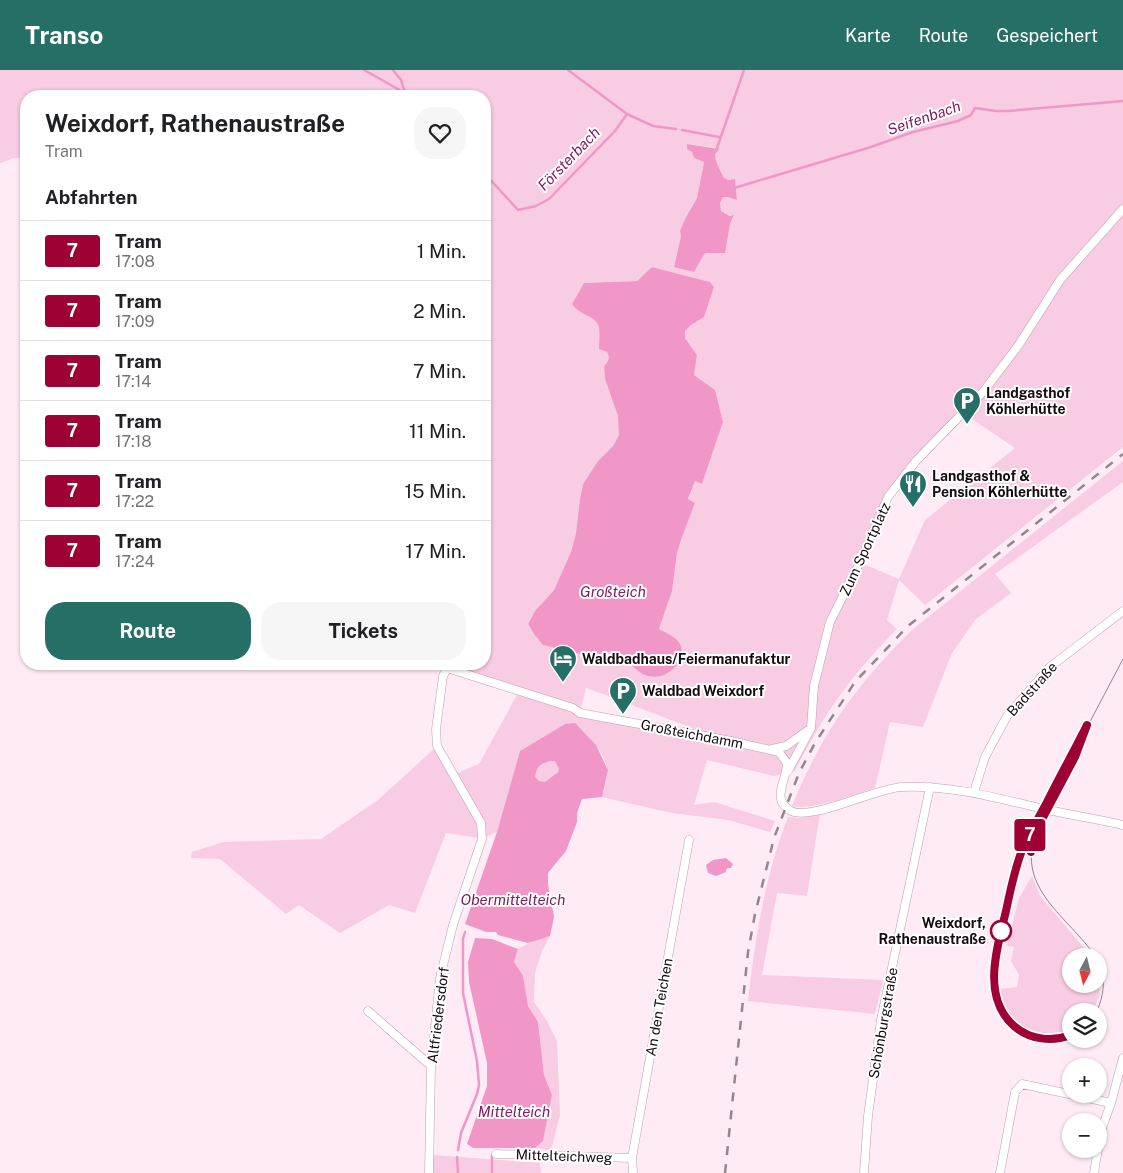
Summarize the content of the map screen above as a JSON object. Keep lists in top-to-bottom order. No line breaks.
{"streets":{"street":["Zum Sportplatz","Badstraße","Großteichdamm","An den Teichen","Altfriedersdorf","Schönburgstraße","Mittelteichweg"]},"crossings":[["Zum Sportplatz","Großteichdamm"],["Großteichdamm","Schönburgstraße"],["An den Teichen","Mittelteichweg"]],"water":["Seifenbach","Försterbach","Großteich","Obermittelteich","Mittelteich"],"places":{"parking":["Landgasthof Köhlerhütte","Waldbad Weixdorf"],"restaurant":["Landgasthof & Pension Köhlerhütte"],"hotel":["Waldbadhaus/Feiermanufaktur"],"other":["Weixdorf, Rathenaustraße"]},"lines":["tram line 7"],"north":"bottom","page":{"header":"Transo","nav":["Karte","Route","Gespeichert"],"on_map":"7","heading":[["Weixdorf, Rathenaustraße","Tram"],"Abfahrten"],"list":[{"mark":"7","name":"Tram","note":"17:08","value":"1 Min."},{"mark":"7","name":"Tram","note":"17:09","value":"2 Min."},{"mark":"7","name":"Tram","note":"17:14","value":"7 Min."},{"mark":"7","name":"Tram","note":"17:18","value":"11 Min."},{"mark":"7","name":"Tram","note":"17:22","value":"15 Min."},{"mark":"7","name":"Tram","note":"17:24","value":"17 Min."}],"buttons":["Route","Tickets"],"map_buttons":["+","−"]}}
